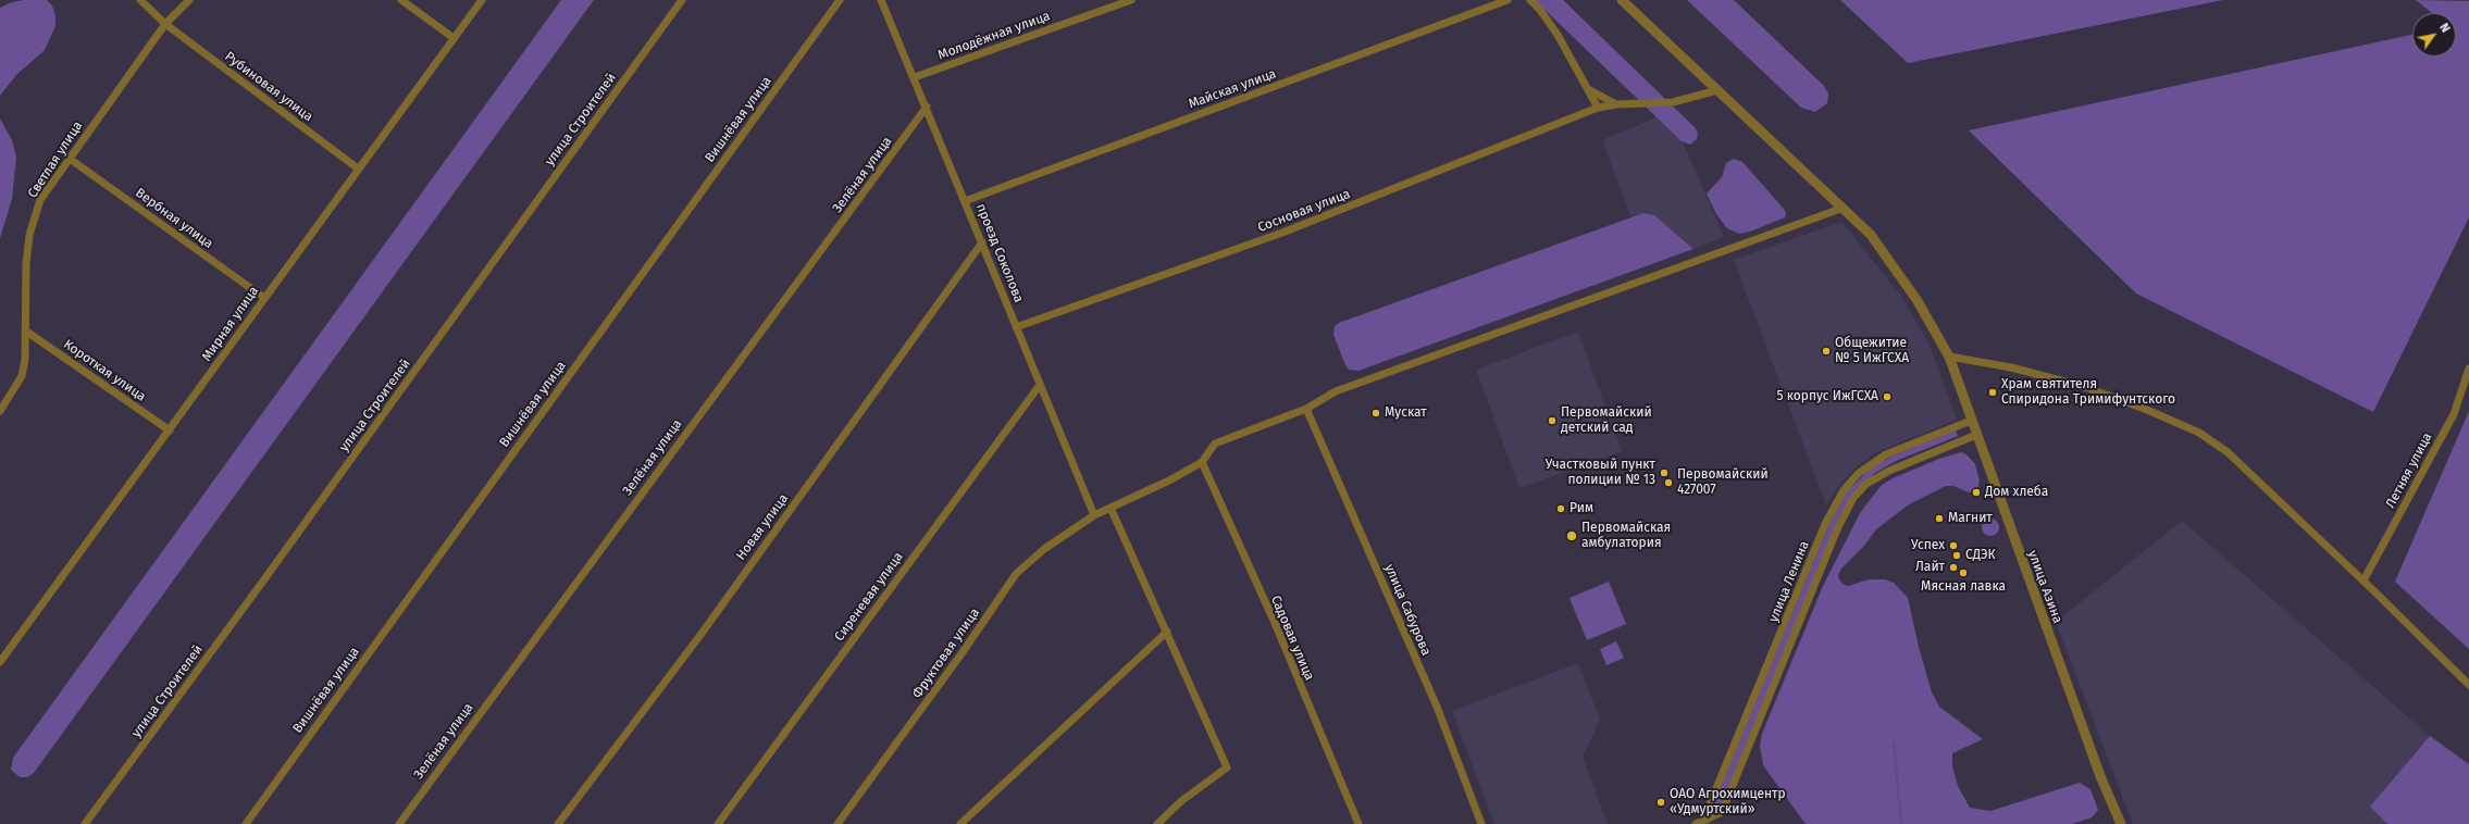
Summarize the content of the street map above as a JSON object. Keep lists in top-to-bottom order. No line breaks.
{"streets":{"street":["Молодёжная улица","Рубиновая улица","Майская улица","улица Строителей","Вишнёвая улица","Светлая улица","Зелёная улица","Сосновая улица","Вербная улица","проезд Соколова","Мирная улица","Короткая улица","Летняя улица","Новая улица","улица Ленина","улица Азина","Сиреневая улица","улица Сабурова","Садовая улица","Фруктовая улица"]},"crossings":[["Молодёжная улица","проезд Соколова"],["Рубиновая улица","Светлая улица"],["Рубиновая улица","Мирная улица"],["Майская улица","проезд Соколова"],["Светлая улица","Вербная улица"],["Светлая улица","Короткая улица"],["Зелёная улица","проезд Соколова"],["Сосновая улица","проезд Соколова"],["Сосновая улица","улица Азина"],["Вербная улица","Мирная улица"],["проезд Соколова","Новая улица"],["проезд Соколова","Сиреневая улица"],["проезд Соколова","Фруктовая улица"],["Мирная улица","Короткая улица"],["улица Ленина","улица Азина"],["Садовая улица","Фруктовая улица"]],"places":["Общежитие № 5 ИжГСХА","Храм святителя Спиридона Тримифунтского","5 корпус ИжГСХА","Мускат","Первомайский детский сад","Участковый пункт полиции № 13","Первомайский 427007","Дом хлеба","Рим","Магнит","Первомайская амбулатория","Успех","СДЭК","Лайт","Мясная лавка","ОАО Агрохимцентр «Удмуртский»"],"north":"top right"}
